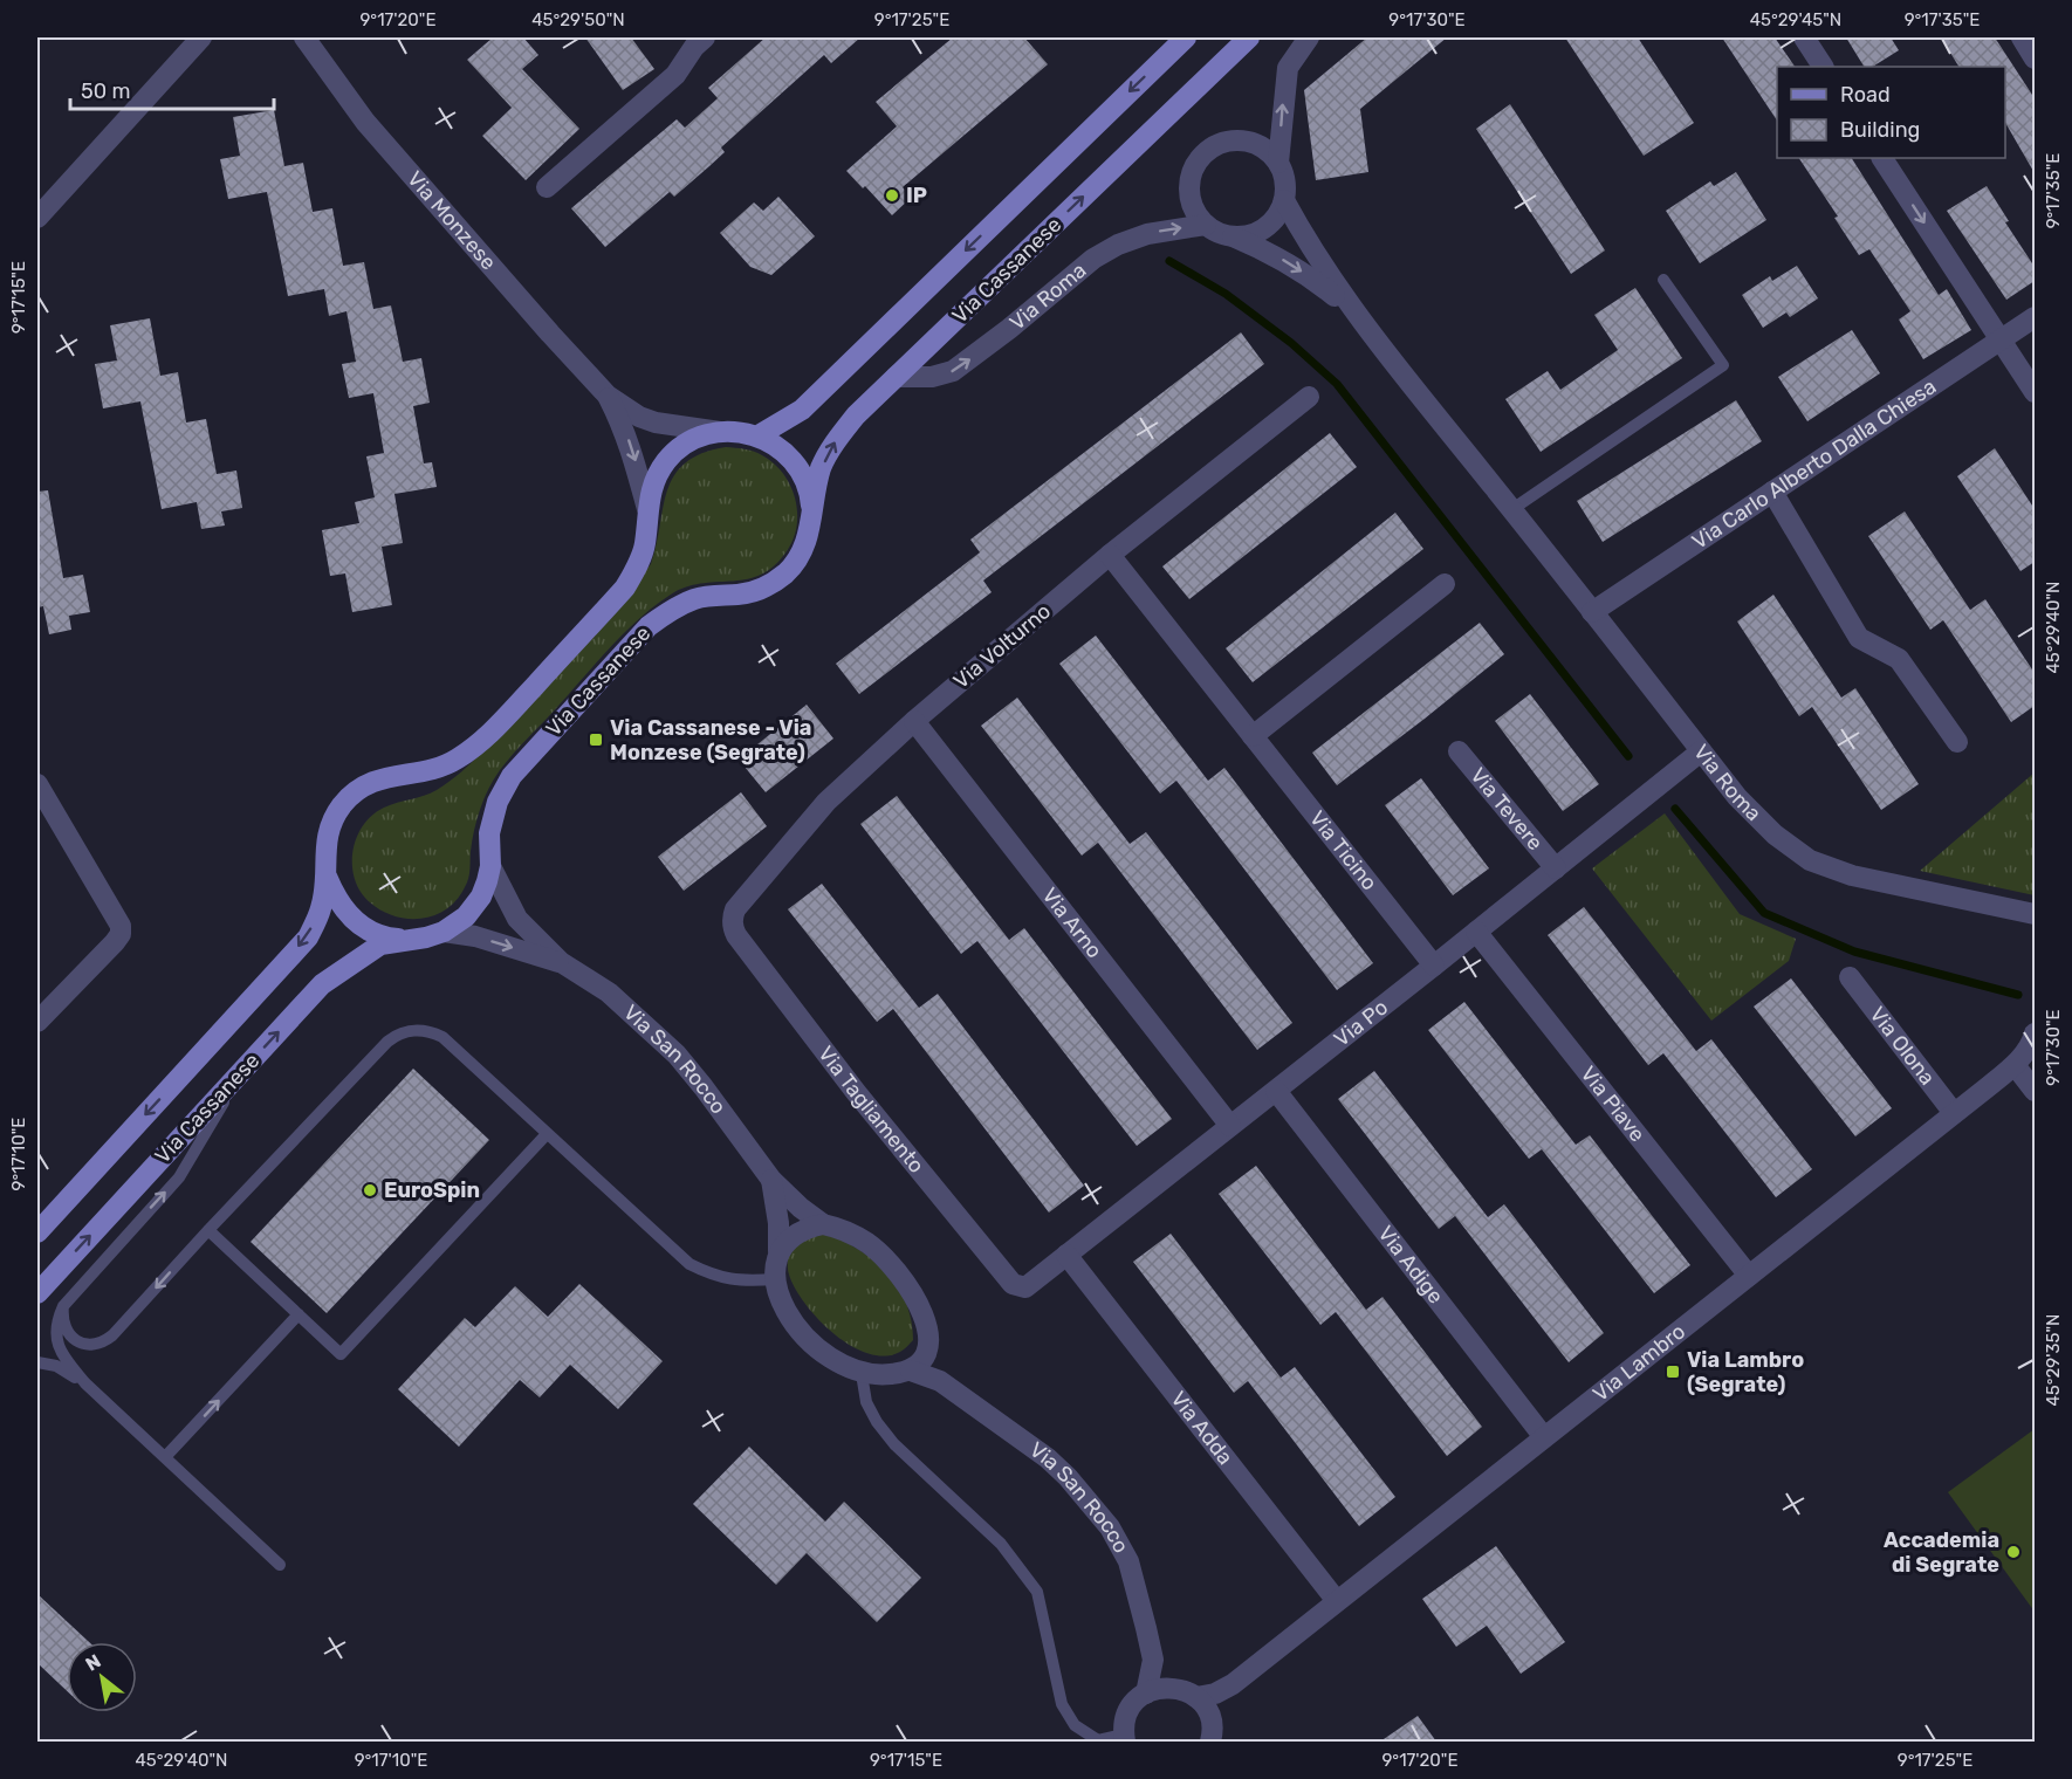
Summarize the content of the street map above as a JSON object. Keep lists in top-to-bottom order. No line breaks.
{"streets":{"main road":["Via Cassanese"],"street":["Via Monzese","Via Roma","Via Carlo Alberto Dalla Chiesa","Via Volturno","Via Tevere","Via Ticino","Via Arno","Via Po","Via Olona","Via San Rocco","Via Piave","Via Tagliamento","Via Adige","Via Lambro","Via Adda"]},"crossings":[["Via Cassanese","Via Roma"],["Via Cassanese","Via San Rocco"],["Via Roma","Via Carlo Alberto Dalla Chiesa"],["Via Roma","Via Po"],["Via Volturno","Via Ticino"],["Via Volturno","Via Arno"],["Via Volturno","Via Tagliamento"],["Via Tevere","Via Po"],["Via Ticino","Via Po"],["Via Arno","Via Po"],["Via Po","Via Piave"],["Via Po","Via Tagliamento"],["Via Po","Via Adige"],["Via Po","Via Adda"],["Via Olona","Via Lambro"],["Via San Rocco","Via Lambro"],["Via Piave","Via Lambro"],["Via Adige","Via Lambro"],["Via Lambro","Via Adda"]],"places":{"other":["IP","EuroSpin","Accademia di Segrate"],"transit":["Via Cassanese - Via Monzese (Segrate)","Via Lambro (Segrate)"]},"legend":["Road","Building"],"scale_bar":"50 m","north":"top left","coordinates":["9°17'20\"E","45°29'50\"N","9°17'25\"E","9°17'30\"E","45°29'45\"N","9°17'35\"E","9°17'15\"E","45°29'40\"N","9°17'10\"E","45°29'35\"N"]}
